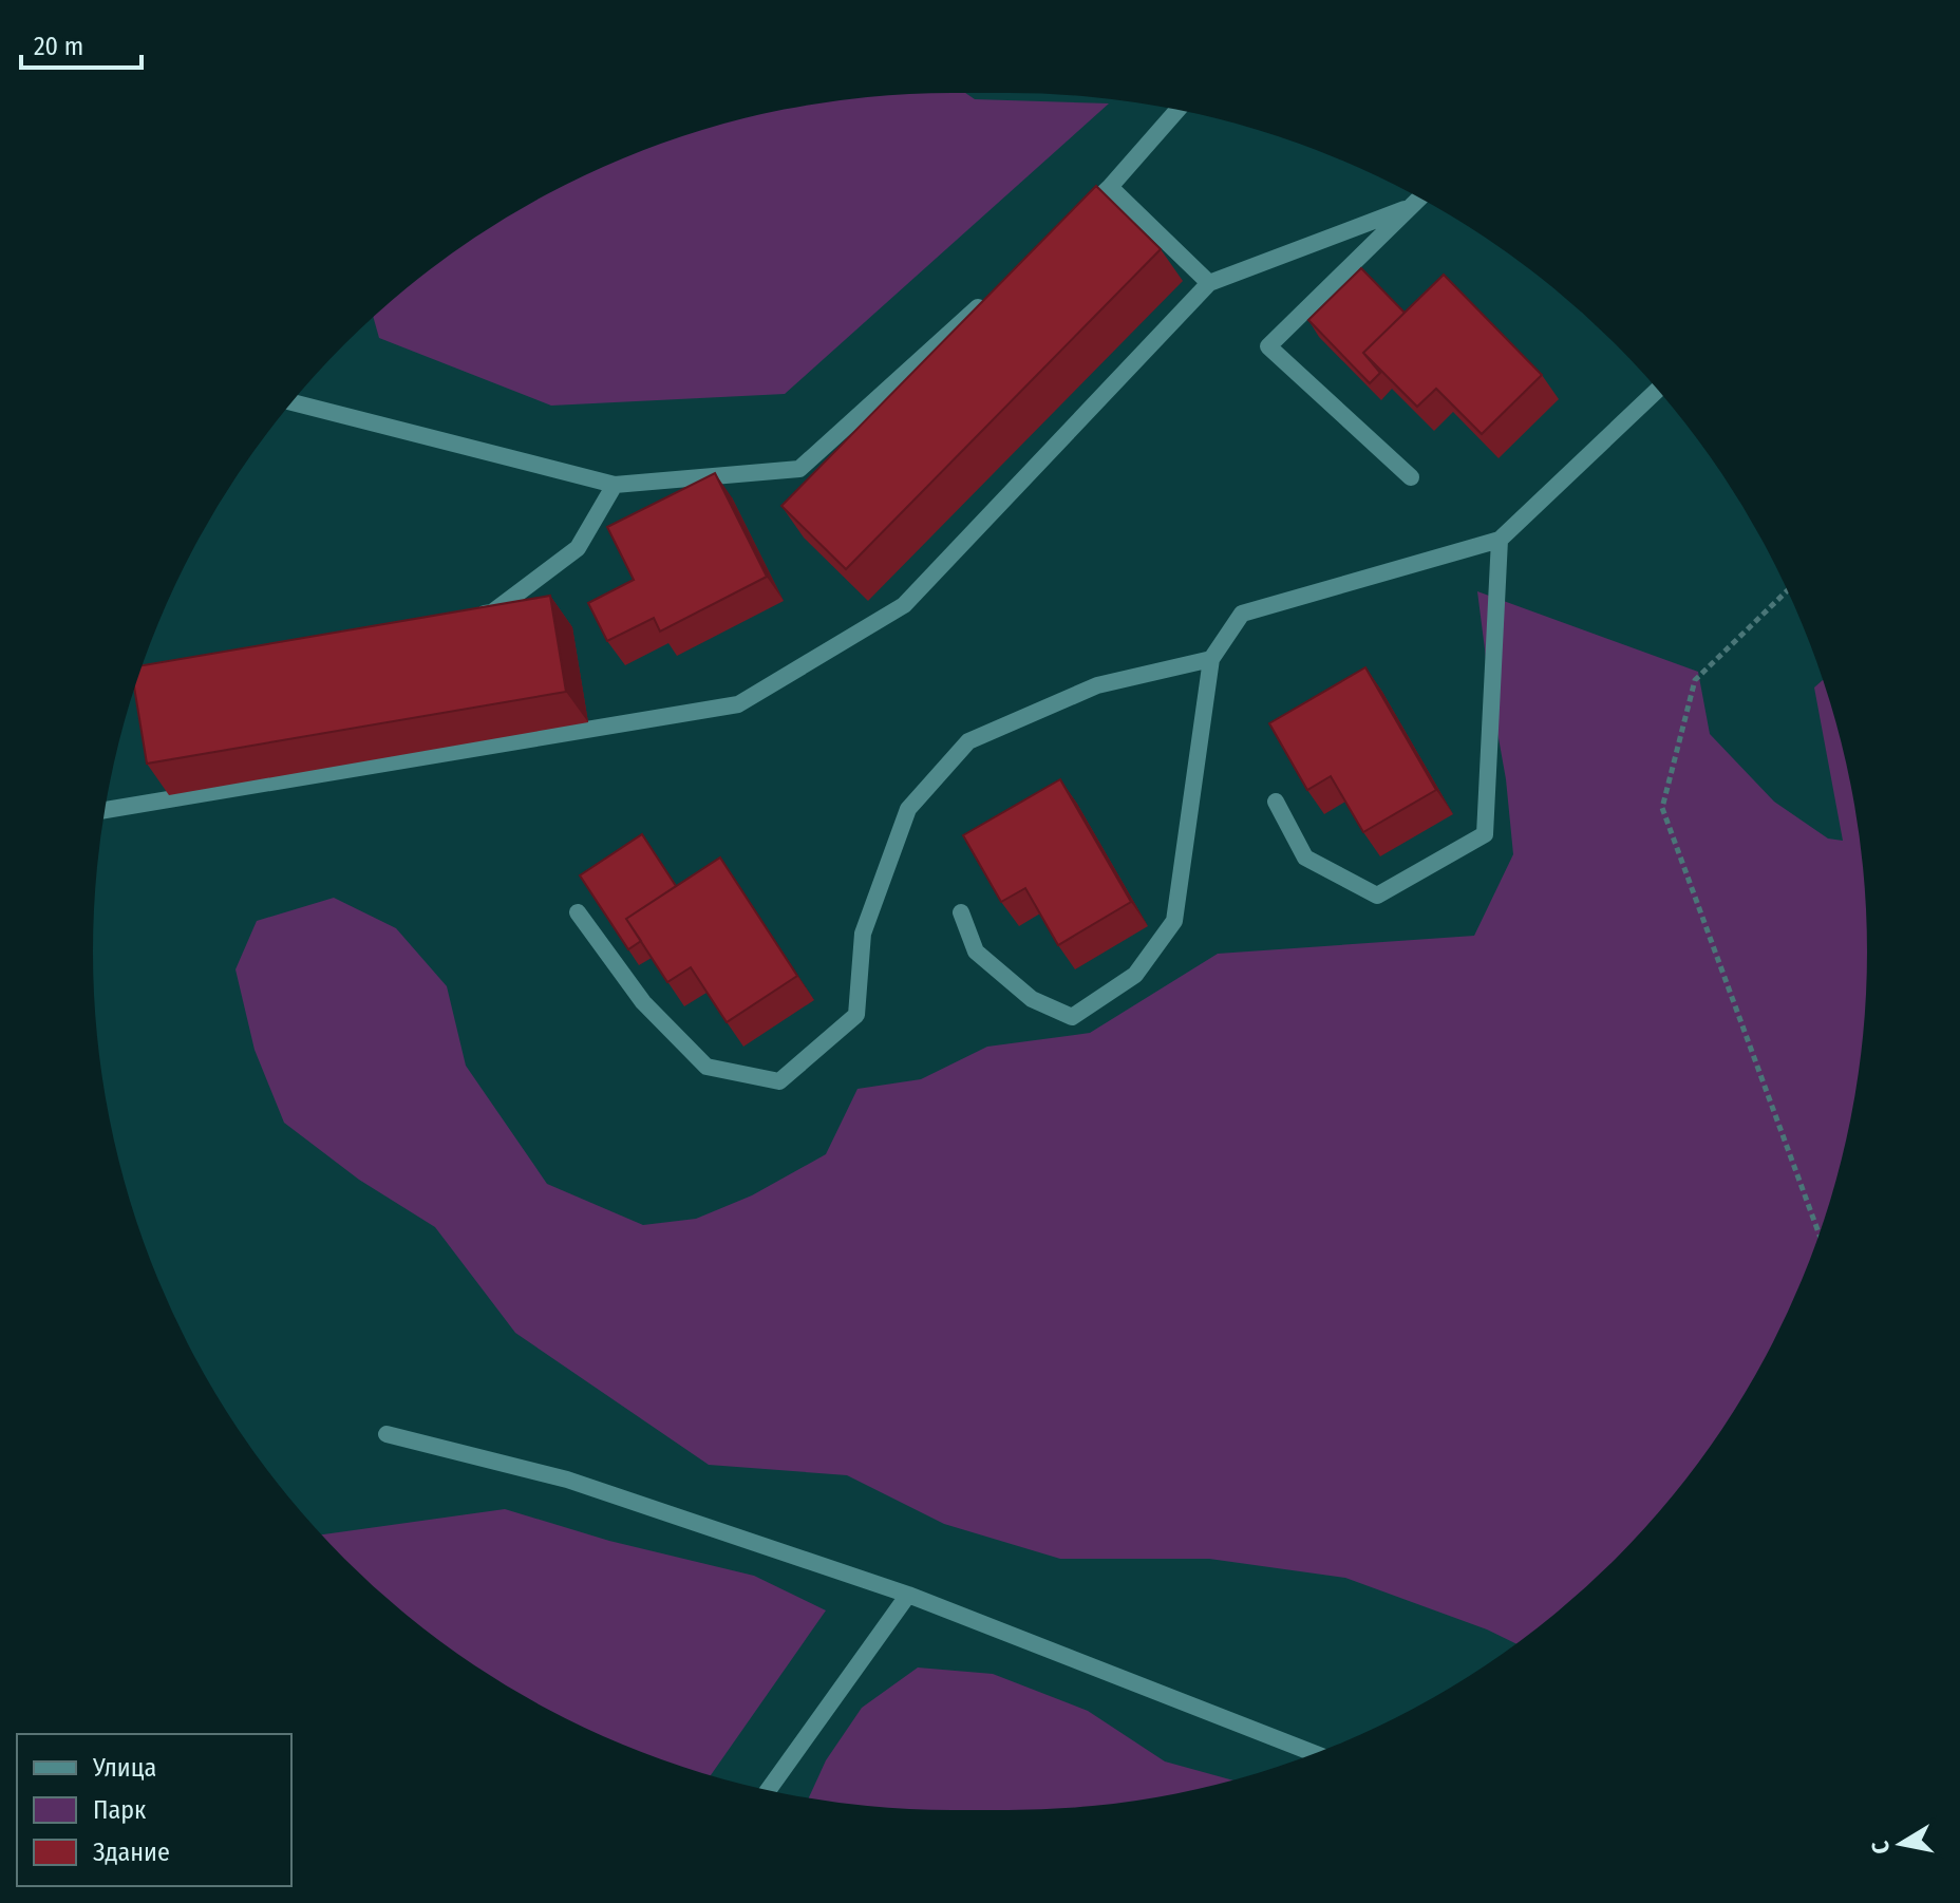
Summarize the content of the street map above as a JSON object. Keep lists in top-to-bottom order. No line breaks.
{"legend":["Улица","Парк","Здание"],"scale_bar":"20 m","north":"left"}
